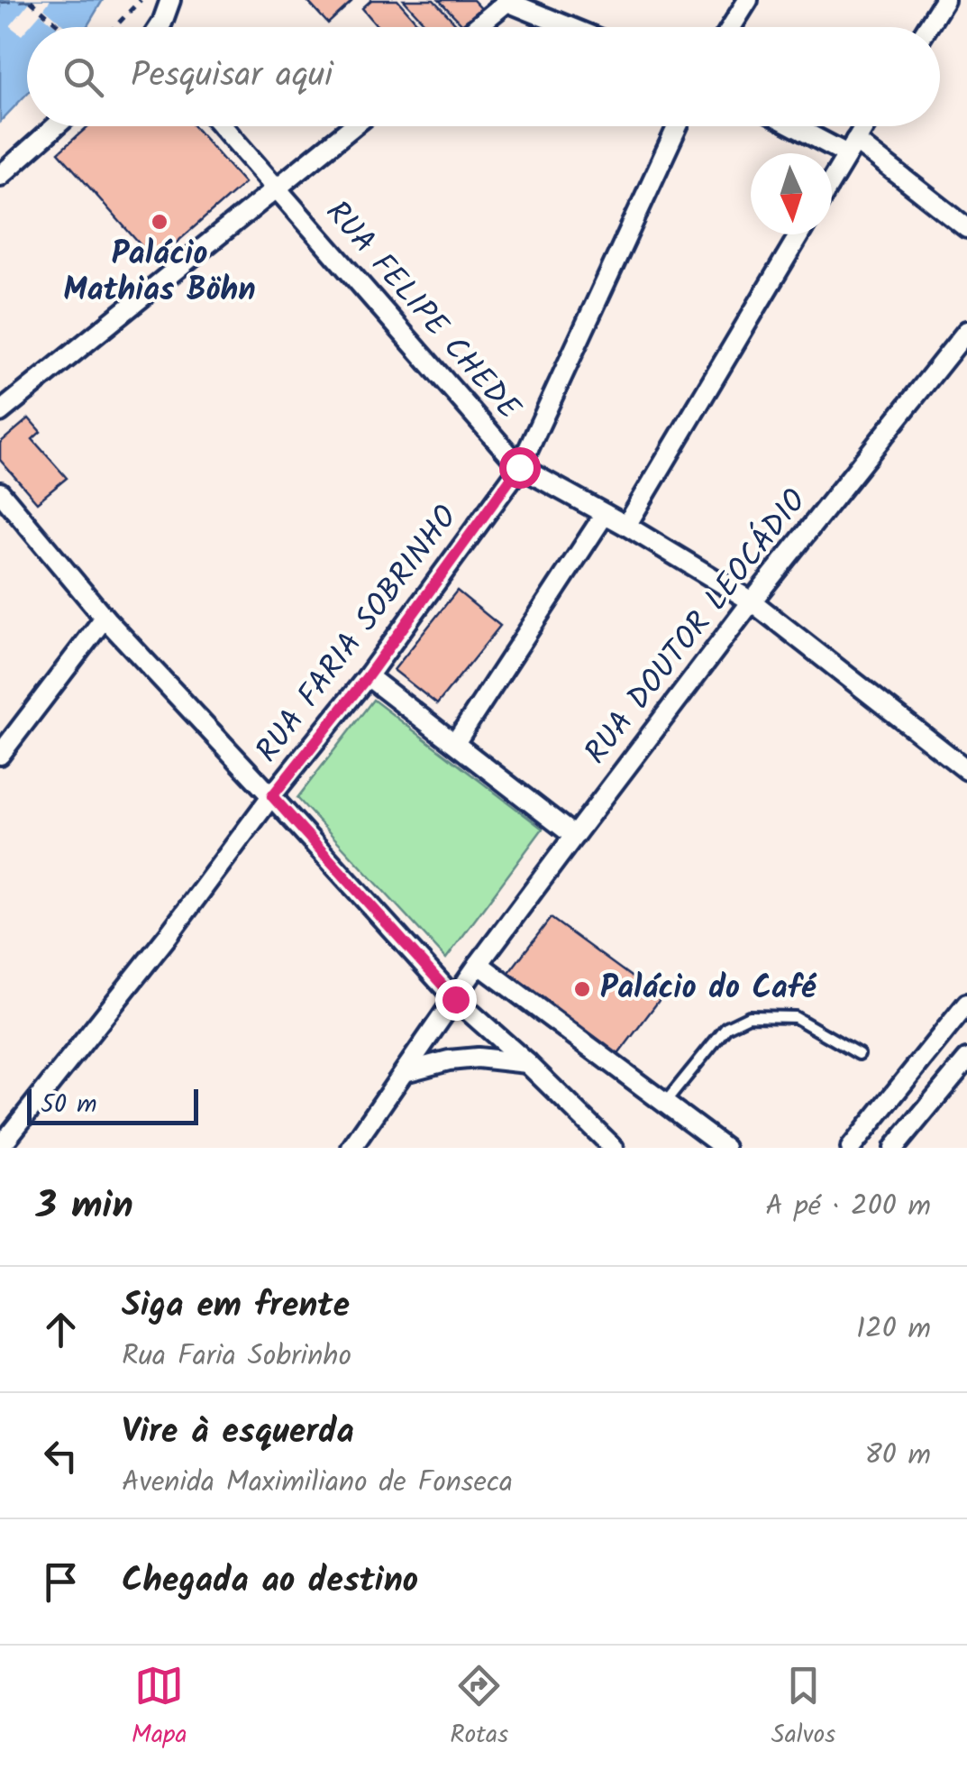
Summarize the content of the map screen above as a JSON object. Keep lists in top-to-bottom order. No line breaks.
{"streets":{"street":["RUA FELIPE CHEDE","RUA DOUTOR LEOCÁDIO","RUA FARIA SOBRINHO"]},"crossings":[["RUA FELIPE CHEDE","RUA DOUTOR LEOCÁDIO"],["RUA FELIPE CHEDE","RUA FARIA SOBRINHO"]],"places":["Palácio Mathias Böhn","Palácio do Café"],"scale_bar":"50 m","north":"bottom","page":{"search":"Pesquisar aqui","scale":"50 m","heading":["3 min","A pé · 200 m"],"list":[["Siga em frente","Rua Faria Sobrinho","120 m"],["Vire à esquerda","Avenida Maximiliano de Fonseca","80 m"],"Chegada ao destino"],"nav":["Mapa","Rotas","Salvos"]}}
